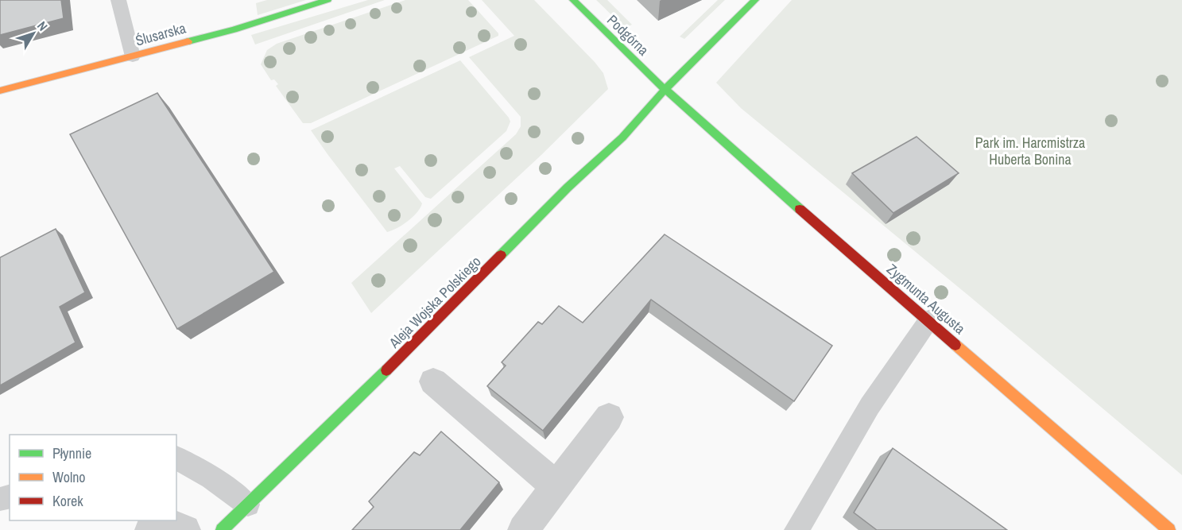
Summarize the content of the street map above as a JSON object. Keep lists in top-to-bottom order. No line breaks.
{"streets":{"street":["Ślusarska","Podgórna","Zygmunta Augusta","Aleja Wojska Polskiego"]},"crossings":[["Podgórna","Zygmunta Augusta"],["Podgórna","Aleja Wojska Polskiego"],["Zygmunta Augusta","Aleja Wojska Polskiego"]],"parks":["Park im. Harcmistrza Huberta Bonina"],"legend":["Płynnie","Wolno","Korek"],"north":"top right"}
